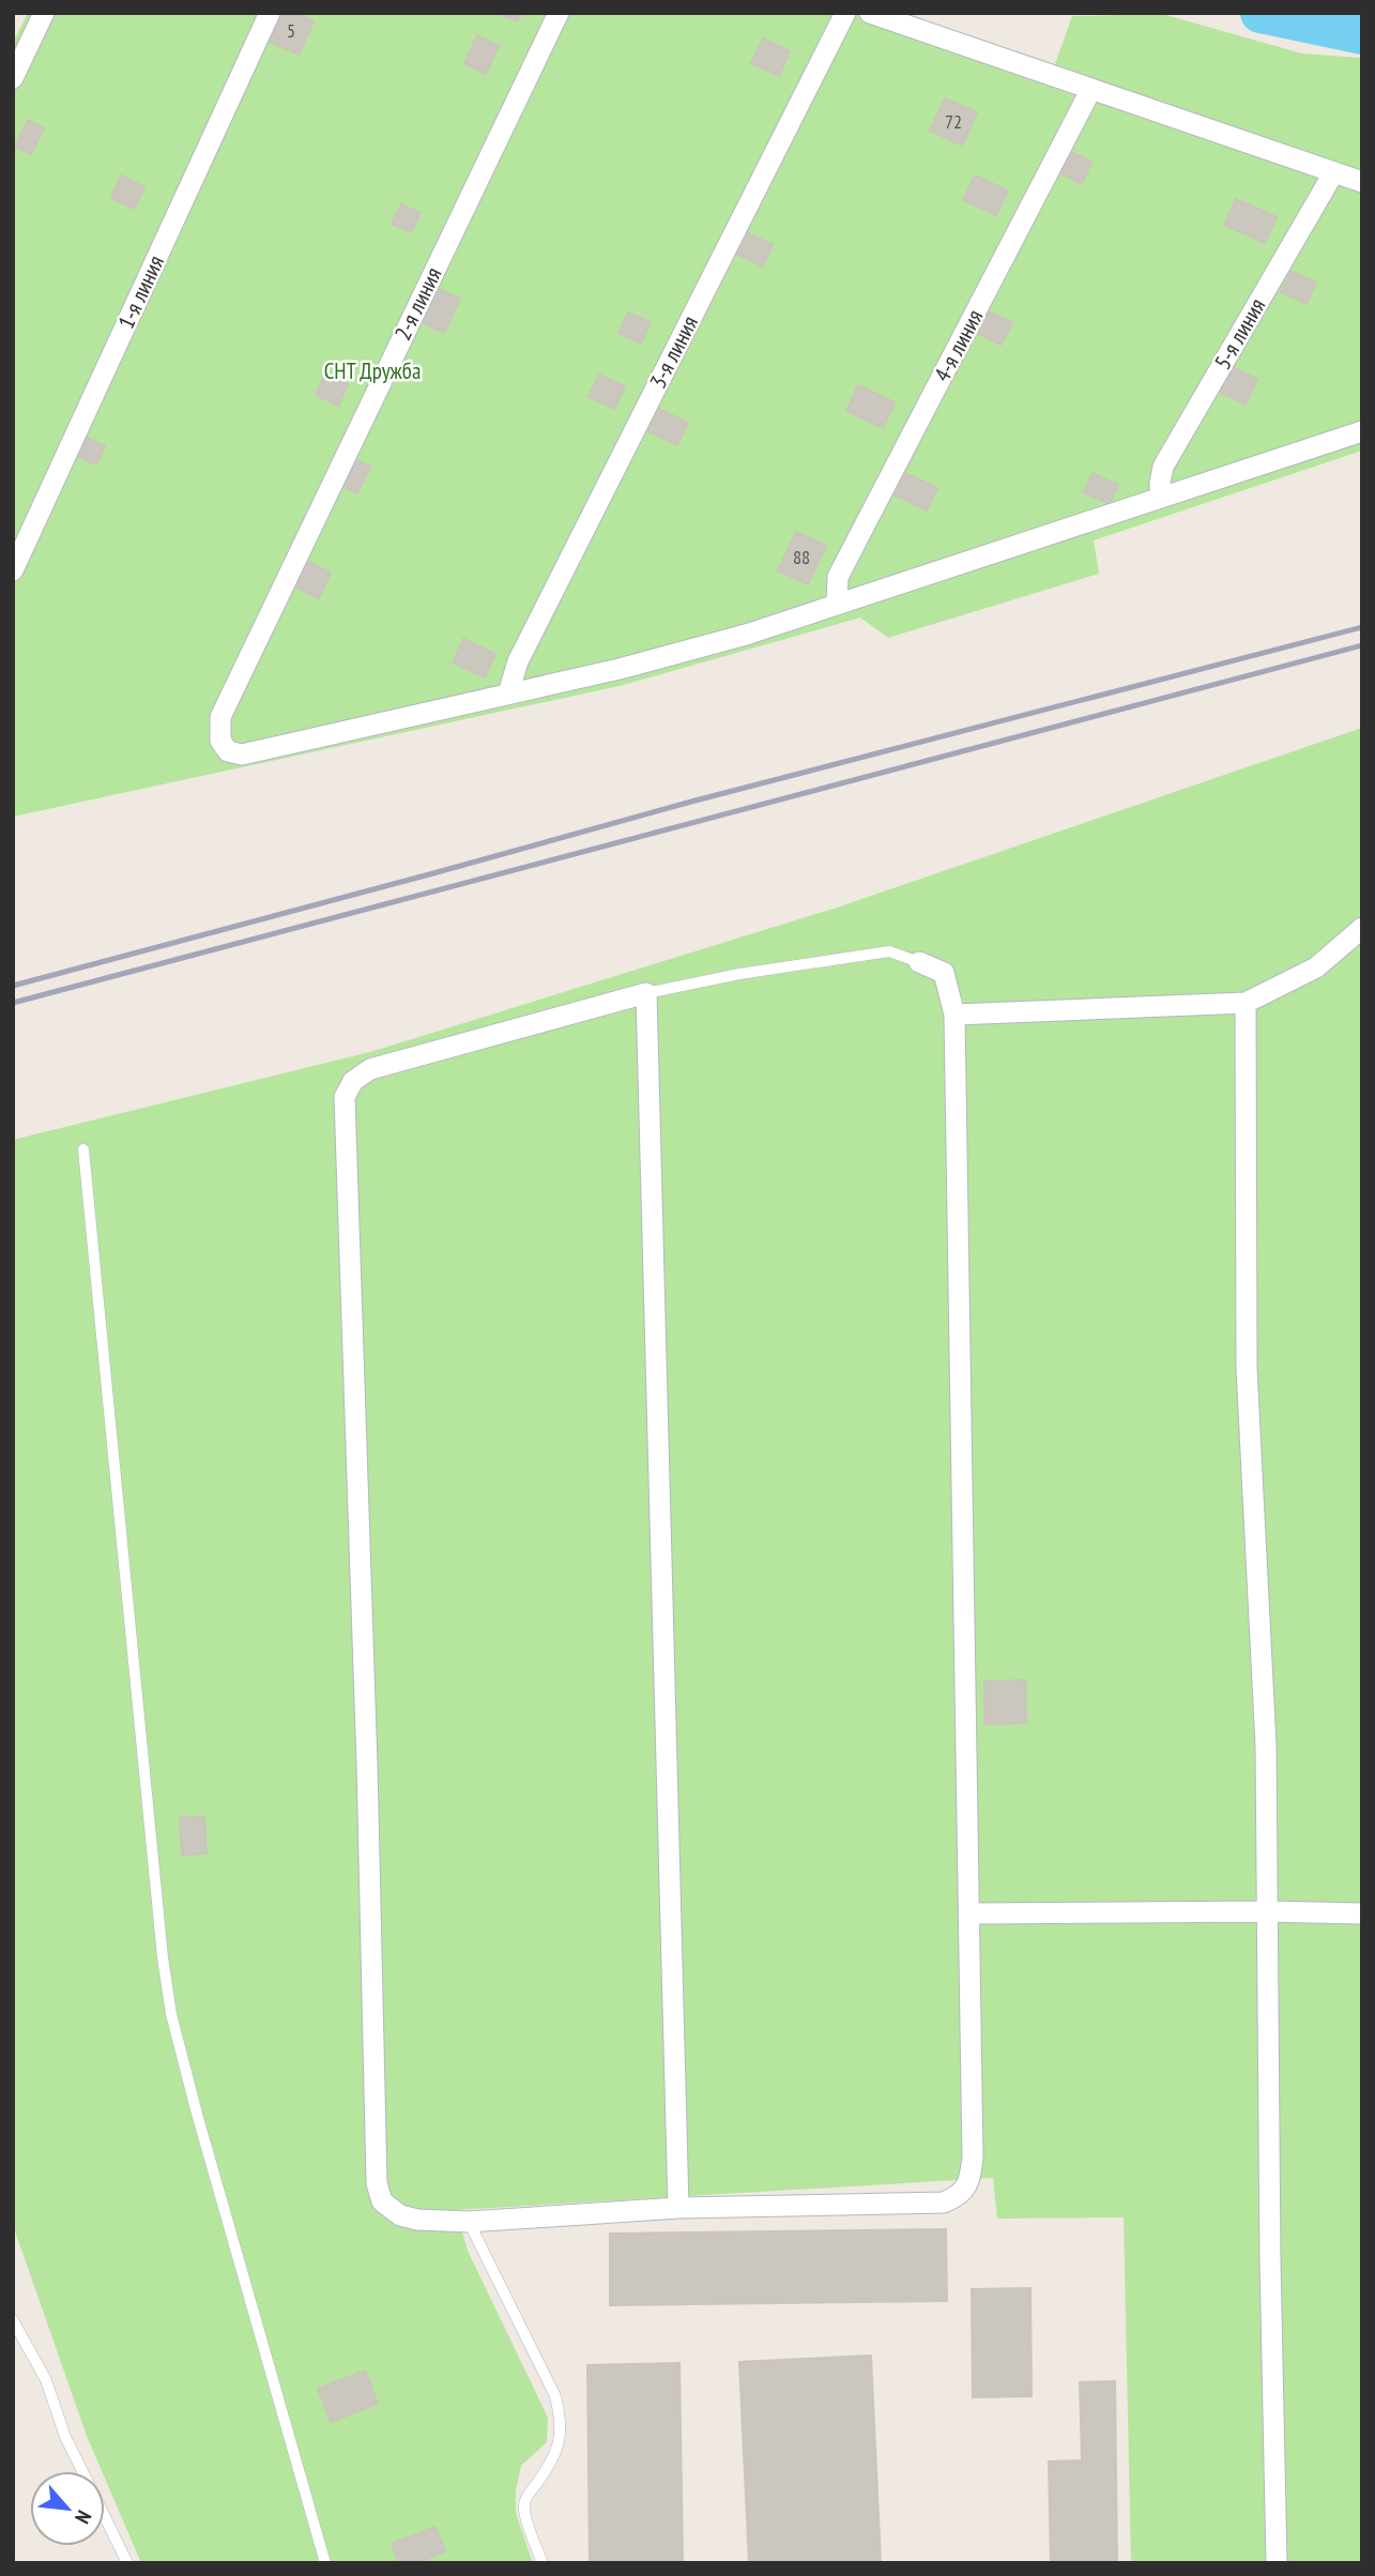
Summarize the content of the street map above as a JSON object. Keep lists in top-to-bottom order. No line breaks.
{"streets":{"street":["1-я линия","2-я линия","5-я линия","4-я линия","3-я линия"]},"crossings":[["2-я линия","3-я линия"]],"parks":["СНТ Дружба"],"house_numbers":["5","72","88"],"north":"bottom right"}
